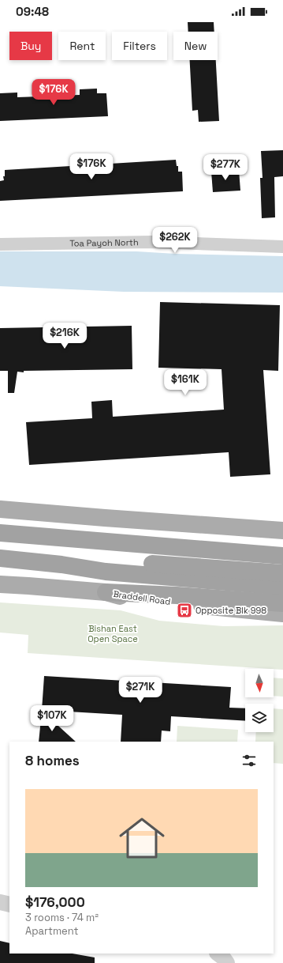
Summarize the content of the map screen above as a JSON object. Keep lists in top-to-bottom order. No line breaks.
{"streets":{"main road":["Braddell Road"],"street":["Toa Payoh North"]},"parks":["Bishan East Open Space"],"places":{"bus stop":["Opposite Blk 998"]},"north":"bottom","page":{"status":"09:48","chip":["Buy","Rent","Filters","New"],"price":["$176K","$176K","$277K","$262K","$216K","$161K","$271K","$107K"],"heading":"8 homes","list":[{"name":"$176,000","note":"3 rooms · 74 m² · Apartment"}]}}
